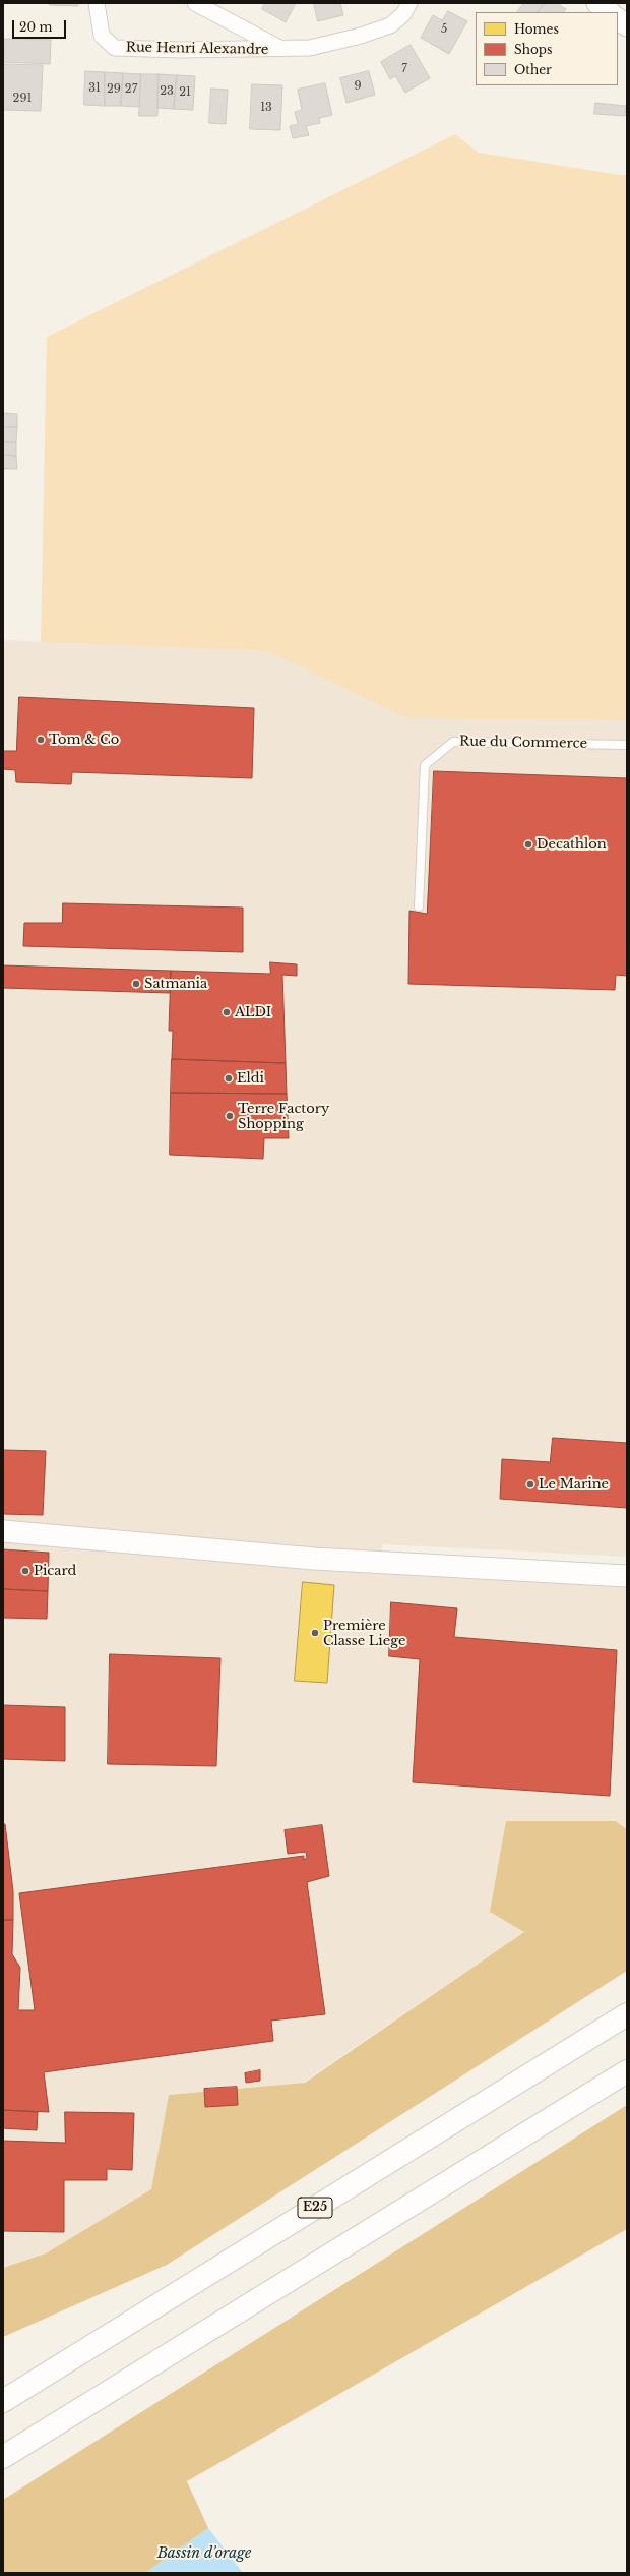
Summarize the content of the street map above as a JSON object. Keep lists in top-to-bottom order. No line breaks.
{"streets":{"highway":["E25"],"street":["Rue Henri Alexandre"],"lane":["Rue du Commerce"]},"water":["Bassin d'orage"],"places":["Tom & Co","Decathlon","Satmania","ALDI","Eldi","Terre Factory Shopping","Le Marine","Picard","Première Classe Liege"],"house_numbers":["5","7","9","31","29","27","23","21","291","13"],"legend":["Homes","Shops","Other"],"scale_bar":"20 m"}
